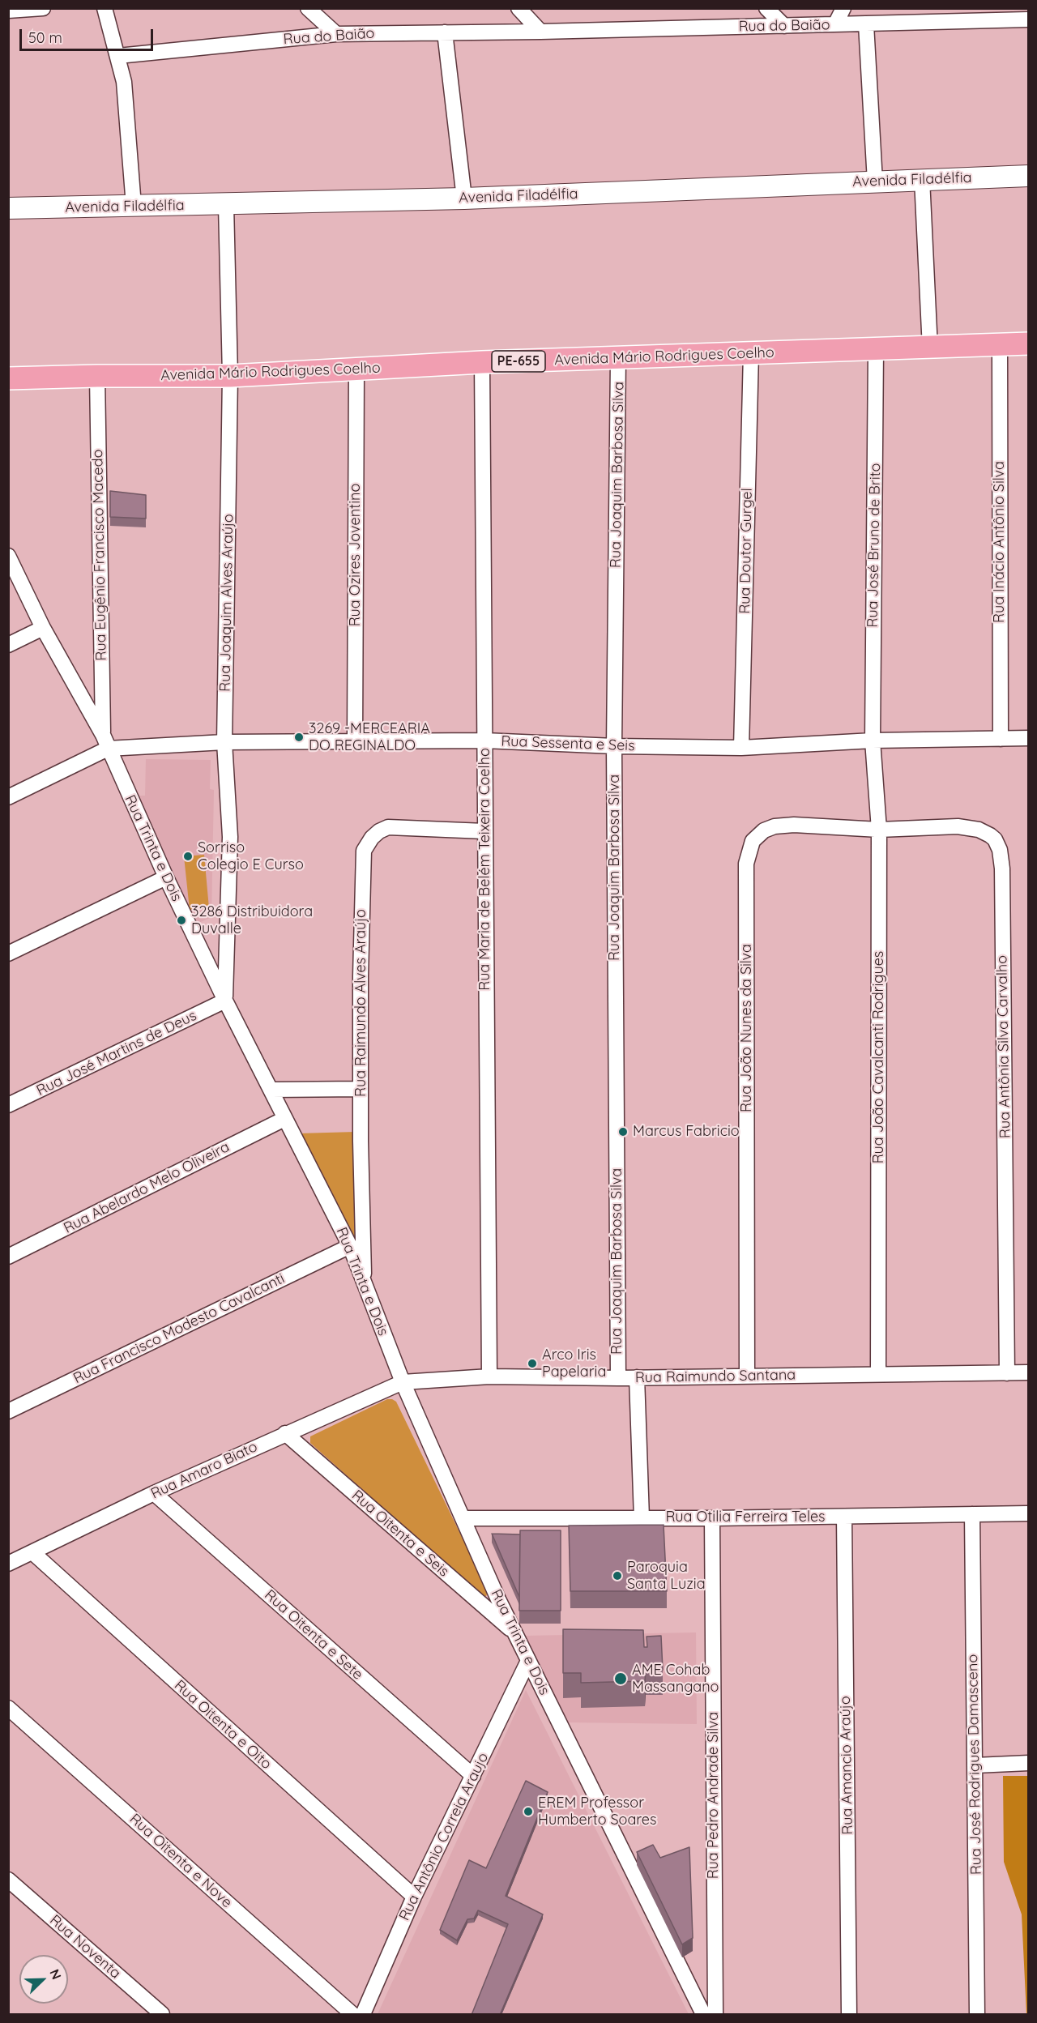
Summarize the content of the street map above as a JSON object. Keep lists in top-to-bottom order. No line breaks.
{"streets":{"main road":["Avenida Mário Rodrigues Coelho","PE-655"],"street":["Rua do Baião","Avenida Filadélfia","Rua Joaquim Barbosa Silva","Rua Inácio Antônio Silva","Rua José Bruno de Brito","Rua Doutor Gurgel","Rua Eugênio Francisco Macedo","Rua Ozires Joventino","Rua Joaquim Alves Araújo","Rua Sessenta e Seis","Rua Trinta e Dois","Rua Maria de Belém Teixeira Coelho","Rua Raimundo Alves Araújo","Rua João Nunes da Silva","Rua Antônia Silva Carvalho","Rua José Martins de Deus","Rua João Cavalcanti Rodrigues","Rua Abelardo Melo Oliveira","Rua Francisco Modesto Cavalcanti","Rua Raimundo Santana","Rua Amaro Biato","Rua Otilia Ferreira Teles","Rua Oitenta e Seis","Rua Oitenta e Sete","Rua Oitenta e Oito","Rua José Rodrigues Damasceno","Rua Amancio Araújo","Rua Pedro Andrade Silva","Rua Antônio Correia Araujo","Rua Oitenta e Nove","Rua Noventa"]},"crossings":[["Avenida Filadélfia","Rua Joaquim Alves Araújo"],["Avenida Mário Rodrigues Coelho","Rua Joaquim Barbosa Silva"],["Avenida Mário Rodrigues Coelho","Rua Inácio Antônio Silva"],["Avenida Mário Rodrigues Coelho","Rua José Bruno de Brito"],["Avenida Mário Rodrigues Coelho","Rua Doutor Gurgel"],["Avenida Mário Rodrigues Coelho","Rua Eugênio Francisco Macedo"],["Avenida Mário Rodrigues Coelho","Rua Ozires Joventino"],["Avenida Mário Rodrigues Coelho","Rua Joaquim Alves Araújo"],["Avenida Mário Rodrigues Coelho","Rua Maria de Belém Teixeira Coelho"],["Rua Joaquim Barbosa Silva","Rua Sessenta e Seis"],["Rua Joaquim Barbosa Silva","Rua Raimundo Santana"],["Rua Inácio Antônio Silva","Rua Sessenta e Seis"],["Rua José Bruno de Brito","Rua Sessenta e Seis"],["Rua José Bruno de Brito","Rua João Cavalcanti Rodrigues"],["Rua Doutor Gurgel","Rua Sessenta e Seis"],["Rua Eugênio Francisco Macedo","Rua Trinta e Dois"],["Rua Ozires Joventino","Rua Sessenta e Seis"],["Rua Joaquim Alves Araújo","Rua Sessenta e Seis"],["Rua Joaquim Alves Araújo","Rua Trinta e Dois"],["Rua Joaquim Alves Araújo","Rua José Martins de Deus"],["Rua Sessenta e Seis","Rua Trinta e Dois"],["Rua Sessenta e Seis","Rua Maria de Belém Teixeira Coelho"],["Rua Sessenta e Seis","Rua João Cavalcanti Rodrigues"],["Rua Trinta e Dois","Rua Raimundo Alves Araújo"],["Rua Trinta e Dois","Rua José Martins de Deus"],["Rua Trinta e Dois","Rua Abelardo Melo Oliveira"],["Rua Trinta e Dois","Rua Francisco Modesto Cavalcanti"],["Rua Trinta e Dois","Rua Raimundo Santana"],["Rua Trinta e Dois","Rua Amaro Biato"],["Rua Trinta e Dois","Rua Otilia Ferreira Teles"],["Rua Trinta e Dois","Rua Oitenta e Seis"],["Rua Trinta e Dois","Rua Antônio Correia Araujo"],["Rua Maria de Belém Teixeira Coelho","Rua Raimundo Alves Araújo"],["Rua Maria de Belém Teixeira Coelho","Rua Raimundo Santana"],["Rua João Nunes da Silva","Rua Antônia Silva Carvalho"],["Rua João Nunes da Silva","Rua João Cavalcanti Rodrigues"],["Rua João Nunes da Silva","Rua Raimundo Santana"],["Rua Antônia Silva Carvalho","Rua João Cavalcanti Rodrigues"],["Rua Antônia Silva Carvalho","Rua Raimundo Santana"],["Rua João Cavalcanti Rodrigues","Rua Raimundo Santana"],["Rua Raimundo Santana","Rua Amaro Biato"],["Rua Amaro Biato","Rua Oitenta e Seis"],["Rua Amaro Biato","Rua Oitenta e Sete"],["Rua Amaro Biato","Rua Oitenta e Oito"],["Rua Otilia Ferreira Teles","Rua José Rodrigues Damasceno"],["Rua Otilia Ferreira Teles","Rua Amancio Araújo"],["Rua Otilia Ferreira Teles","Rua Pedro Andrade Silva"],["Rua Oitenta e Sete","Rua Antônio Correia Araujo"],["Rua Oitenta e Oito","Rua Antônio Correia Araujo"]],"places":["3269 -MERCEARIA DO REGINALDO","Sorriso Colegio E Curso","3286 Distribuidora Duvalle","Marcus Fabricio","Arco Iris Papelaria","Paroquia Santa Luzia","AME Cohab Massangano","EREM Professor Humberto Soares"],"scale_bar":"50 m","north":"top right"}
